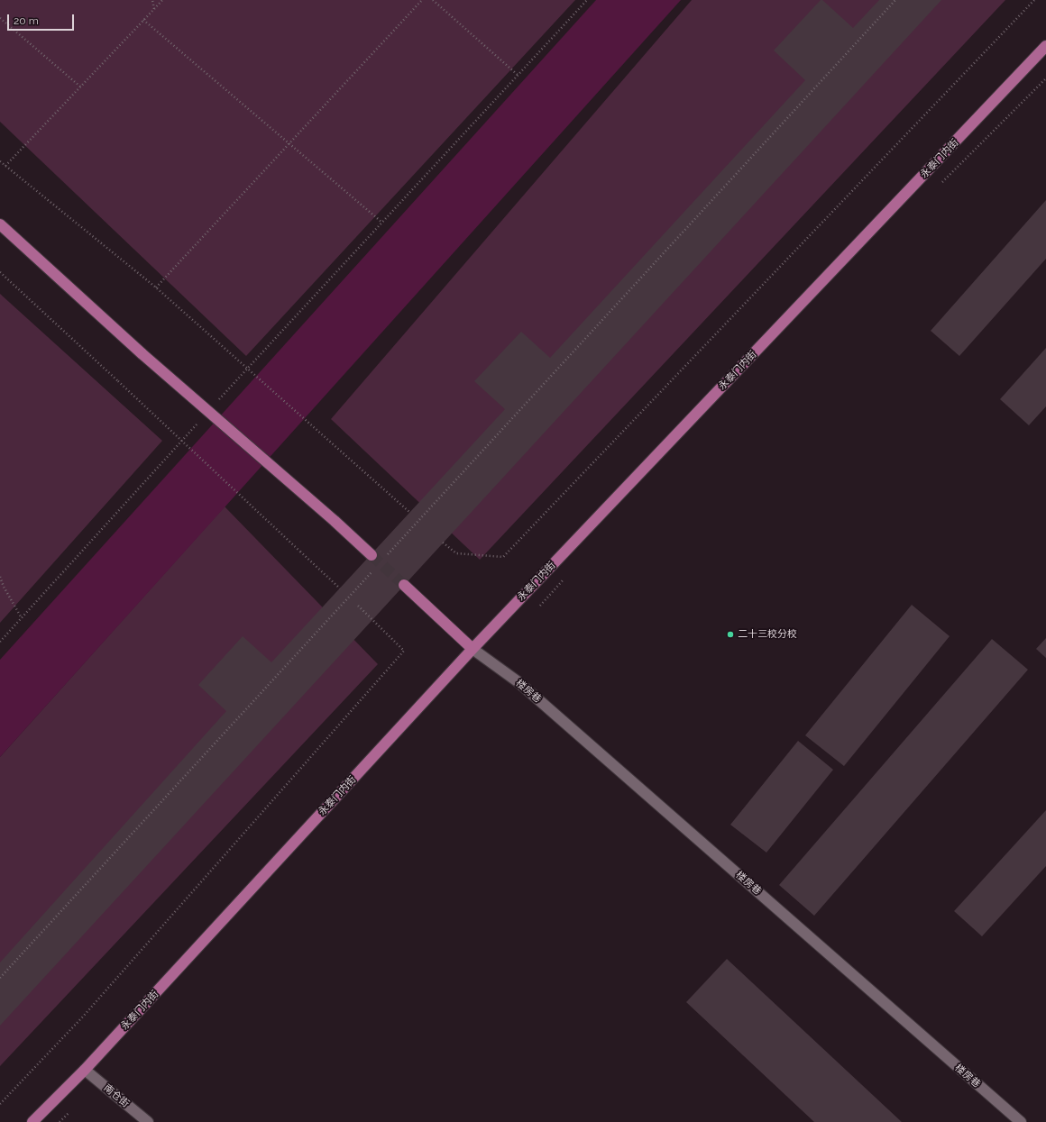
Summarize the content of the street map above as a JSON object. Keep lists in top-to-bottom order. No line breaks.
{"streets":{"main road":["永泰门内街"],"street":["楼房巷","南仓街"]},"crossings":[["永泰门内街","楼房巷"],["永泰门内街","南仓街"]],"places":["二十三校分校"],"scale_bar":"20 m"}
